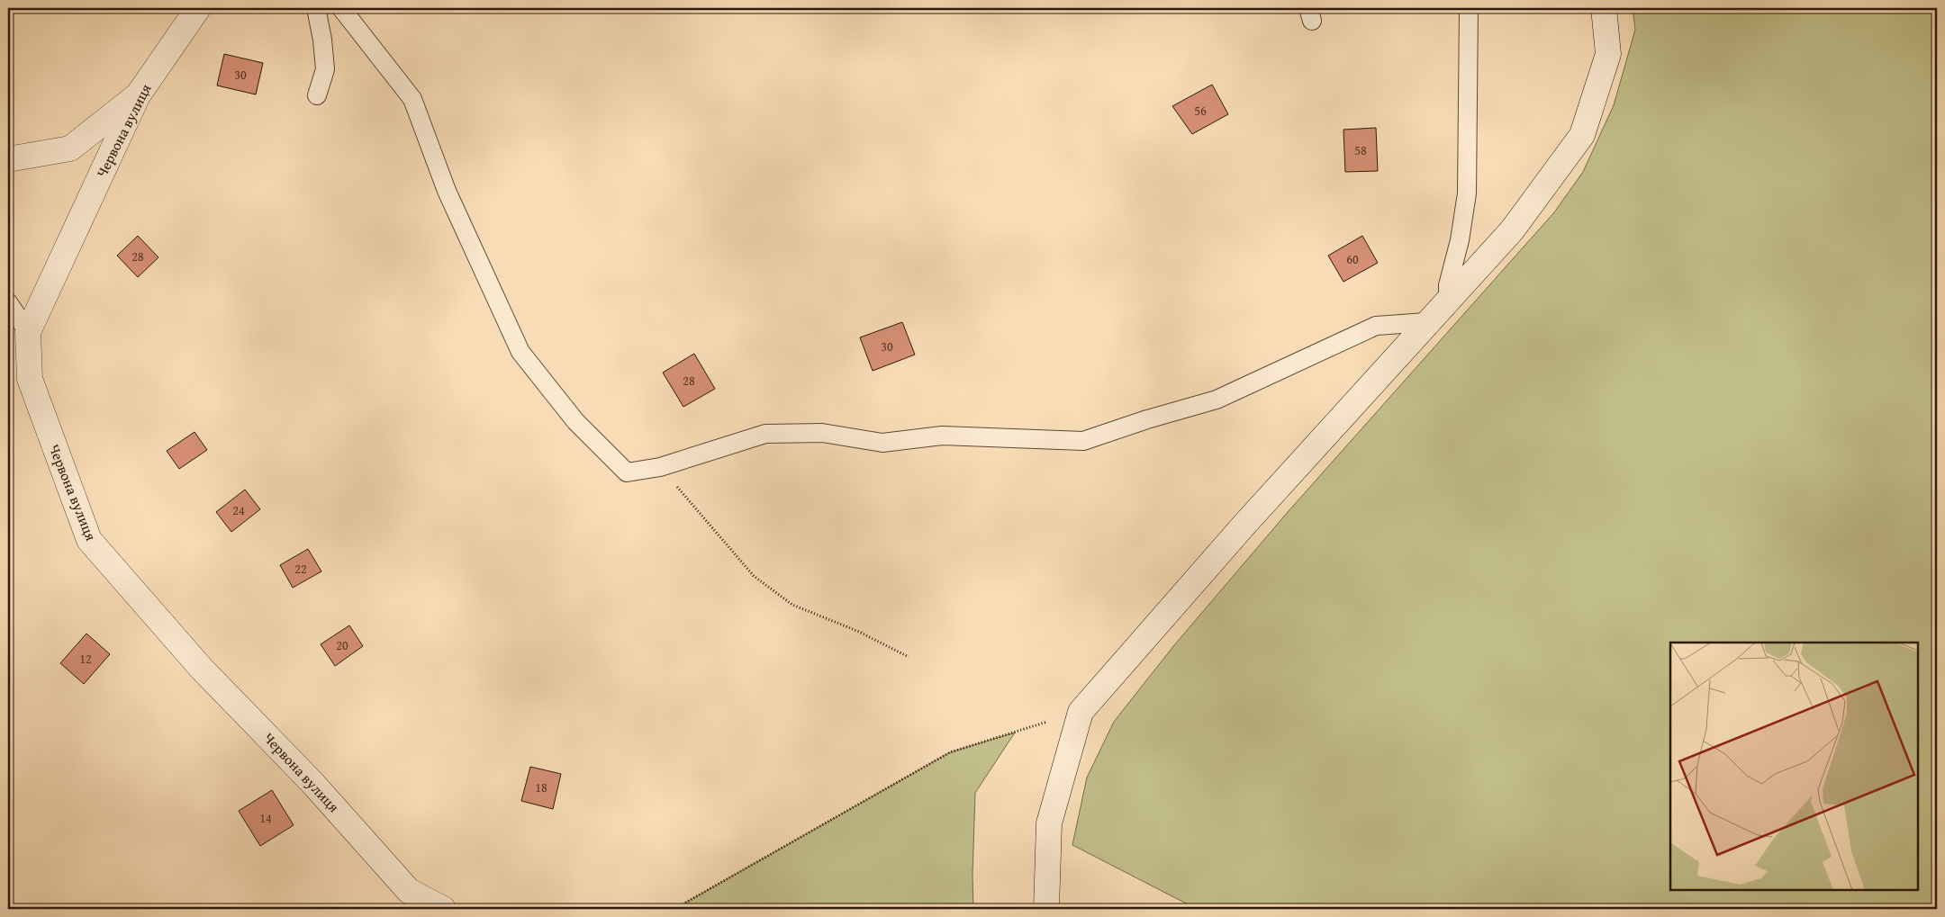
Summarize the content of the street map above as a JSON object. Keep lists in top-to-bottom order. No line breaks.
{"streets":{"street":["Червона вулиця"]},"house_numbers":["30","56","58","28","60","30","28","24","22","20","12","18","14"]}
